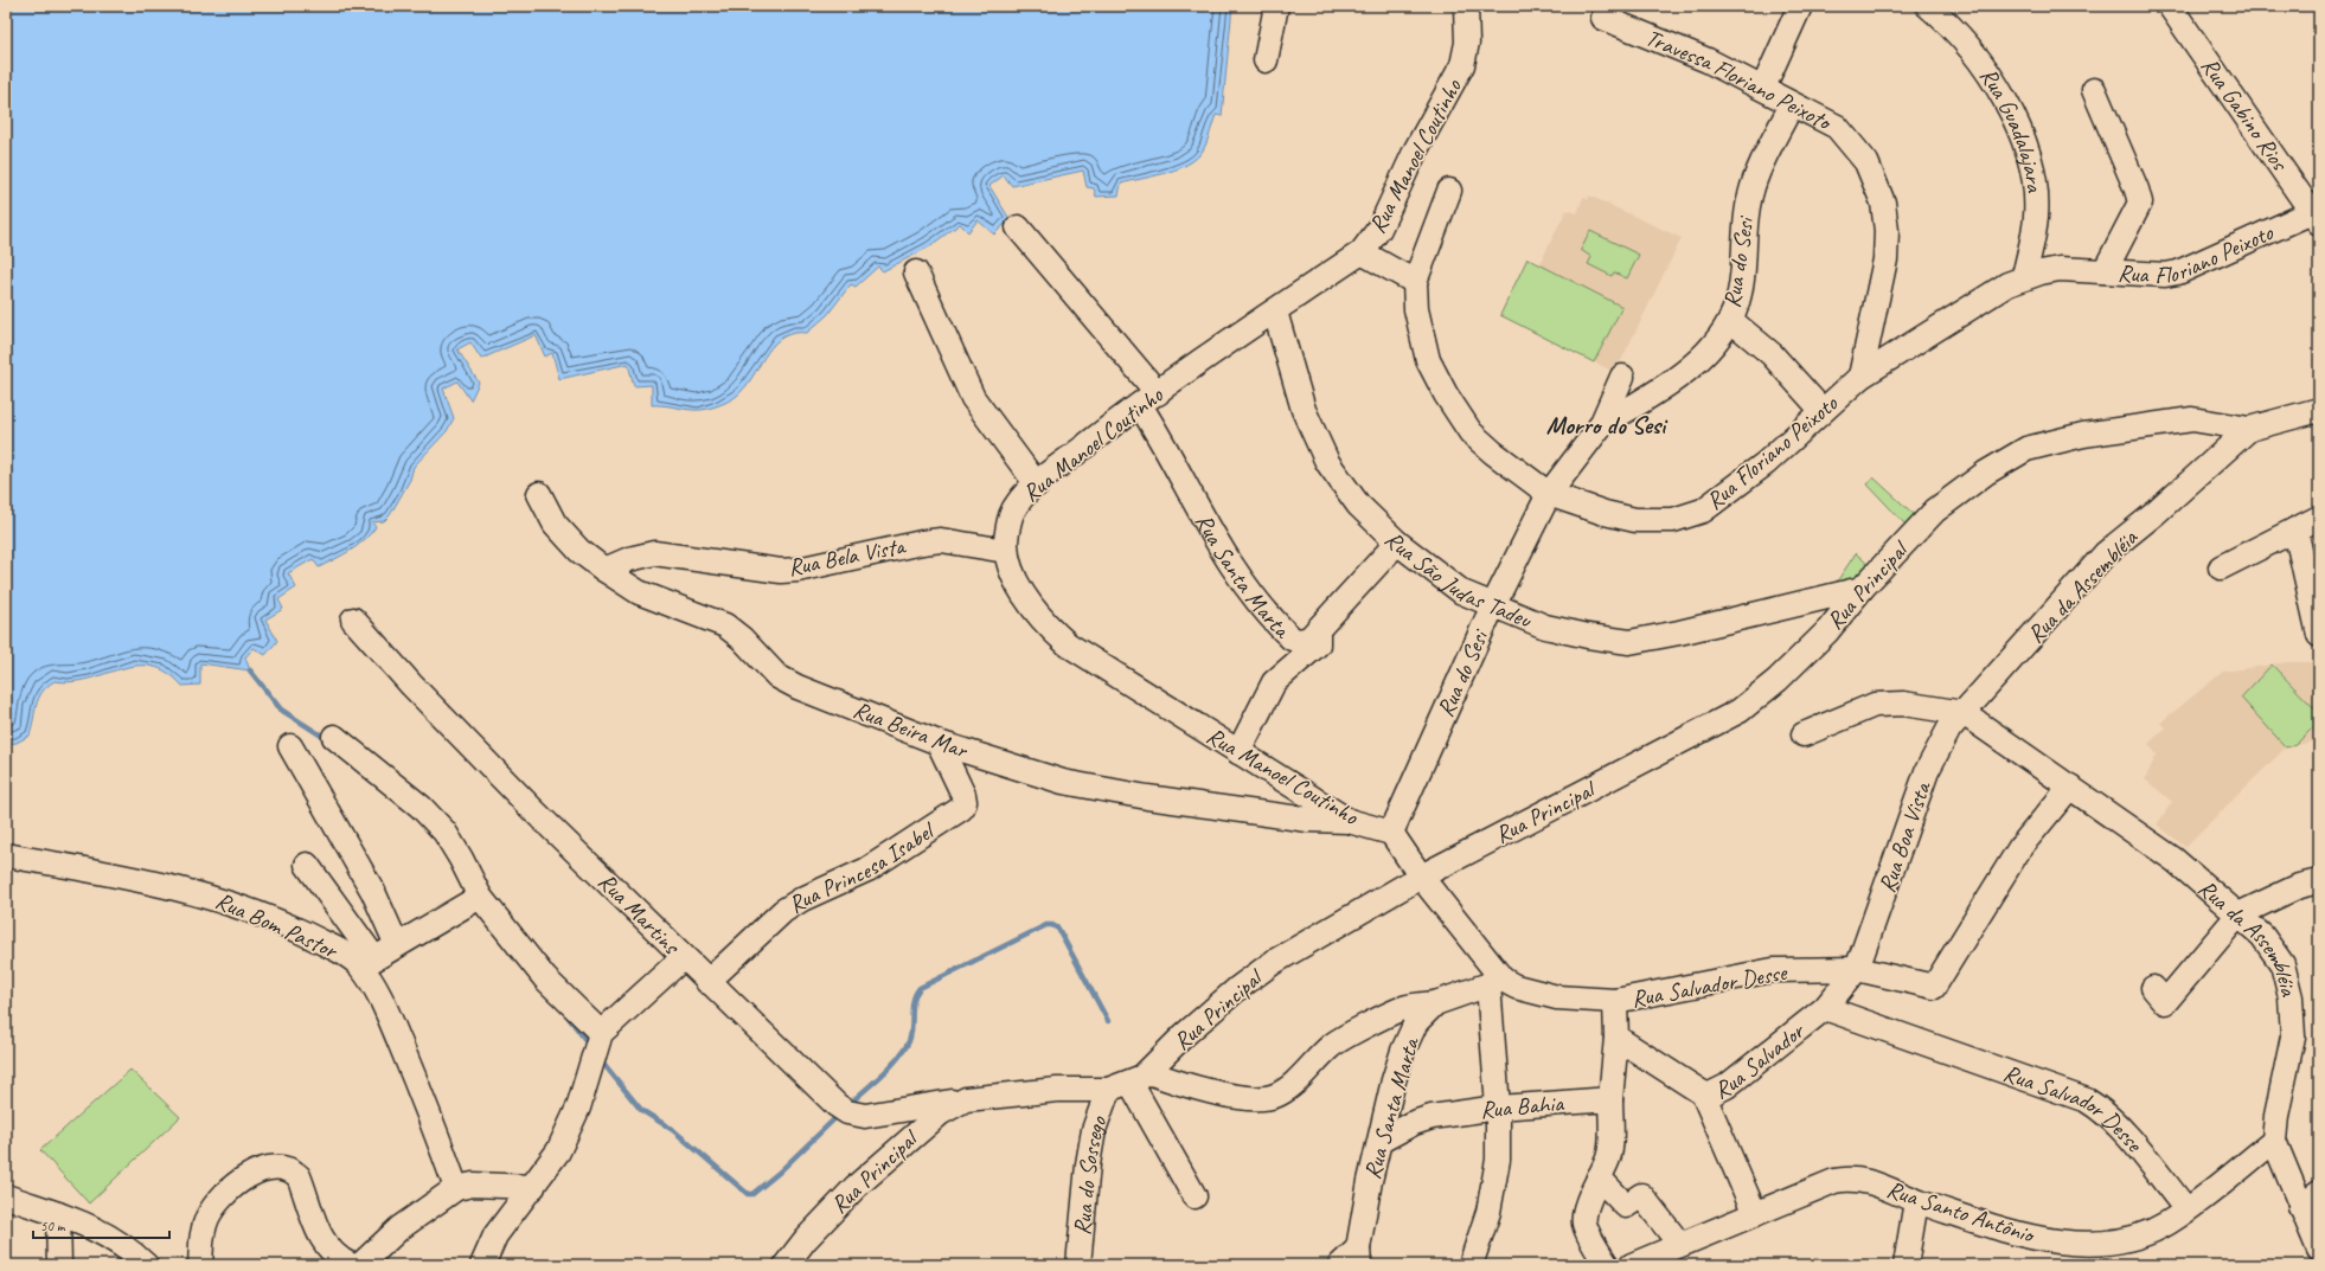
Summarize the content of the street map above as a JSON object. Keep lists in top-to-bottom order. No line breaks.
{"streets":{"street":["Travessa Floriano Peixoto","Rua Gabino Rios","Rua Guadalajara","Rua Manoel Coutinho","Rua Floriano Peixoto","Rua do Sesi","Rua Bela Vista","Rua Santa Marta","Rua São Judas Tadeu","Rua Principal","Rua da Assembléia","Rua Beira Mar","Rua Boa Vista","Rua Princesa Isabel","Rua Martins","Rua Bom Pastor","Rua Salvador Desse","Rua Salvador","Rua Bahia","Rua do Sossego","Rua Santo Antônio"]},"crossings":[["Travessa Floriano Peixoto","Rua Floriano Peixoto"],["Travessa Floriano Peixoto","Rua do Sesi"],["Rua Gabino Rios","Rua Floriano Peixoto"],["Rua Guadalajara","Rua Floriano Peixoto"],["Rua Manoel Coutinho","Rua do Sesi"],["Rua Manoel Coutinho","Rua Bela Vista"],["Rua Manoel Coutinho","Rua Santa Marta"],["Rua Manoel Coutinho","Rua São Judas Tadeu"],["Rua Manoel Coutinho","Rua Beira Mar"],["Rua Floriano Peixoto","Rua do Sesi"],["Rua do Sesi","Rua São Judas Tadeu"],["Rua Bela Vista","Rua Beira Mar"],["Rua Santa Marta","Rua São Judas Tadeu"],["Rua Santa Marta","Rua Salvador Desse"],["Rua Santa Marta","Rua Bahia"],["Rua São Judas Tadeu","Rua Principal"],["Rua Principal","Rua da Assembléia"],["Rua Principal","Rua Martins"],["Rua Principal","Rua Salvador Desse"],["Rua Principal","Rua do Sossego"],["Rua da Assembléia","Rua Boa Vista"],["Rua da Assembléia","Rua Salvador Desse"],["Rua da Assembléia","Rua Santo Antônio"],["Rua Beira Mar","Rua Princesa Isabel"],["Rua Boa Vista","Rua Salvador Desse"],["Rua Princesa Isabel","Rua Martins"],["Rua Salvador Desse","Rua Salvador"],["Rua Salvador Desse","Rua Santo Antônio"]],"districts":["Morro do Sesi"],"scale_bar":"50 m"}
